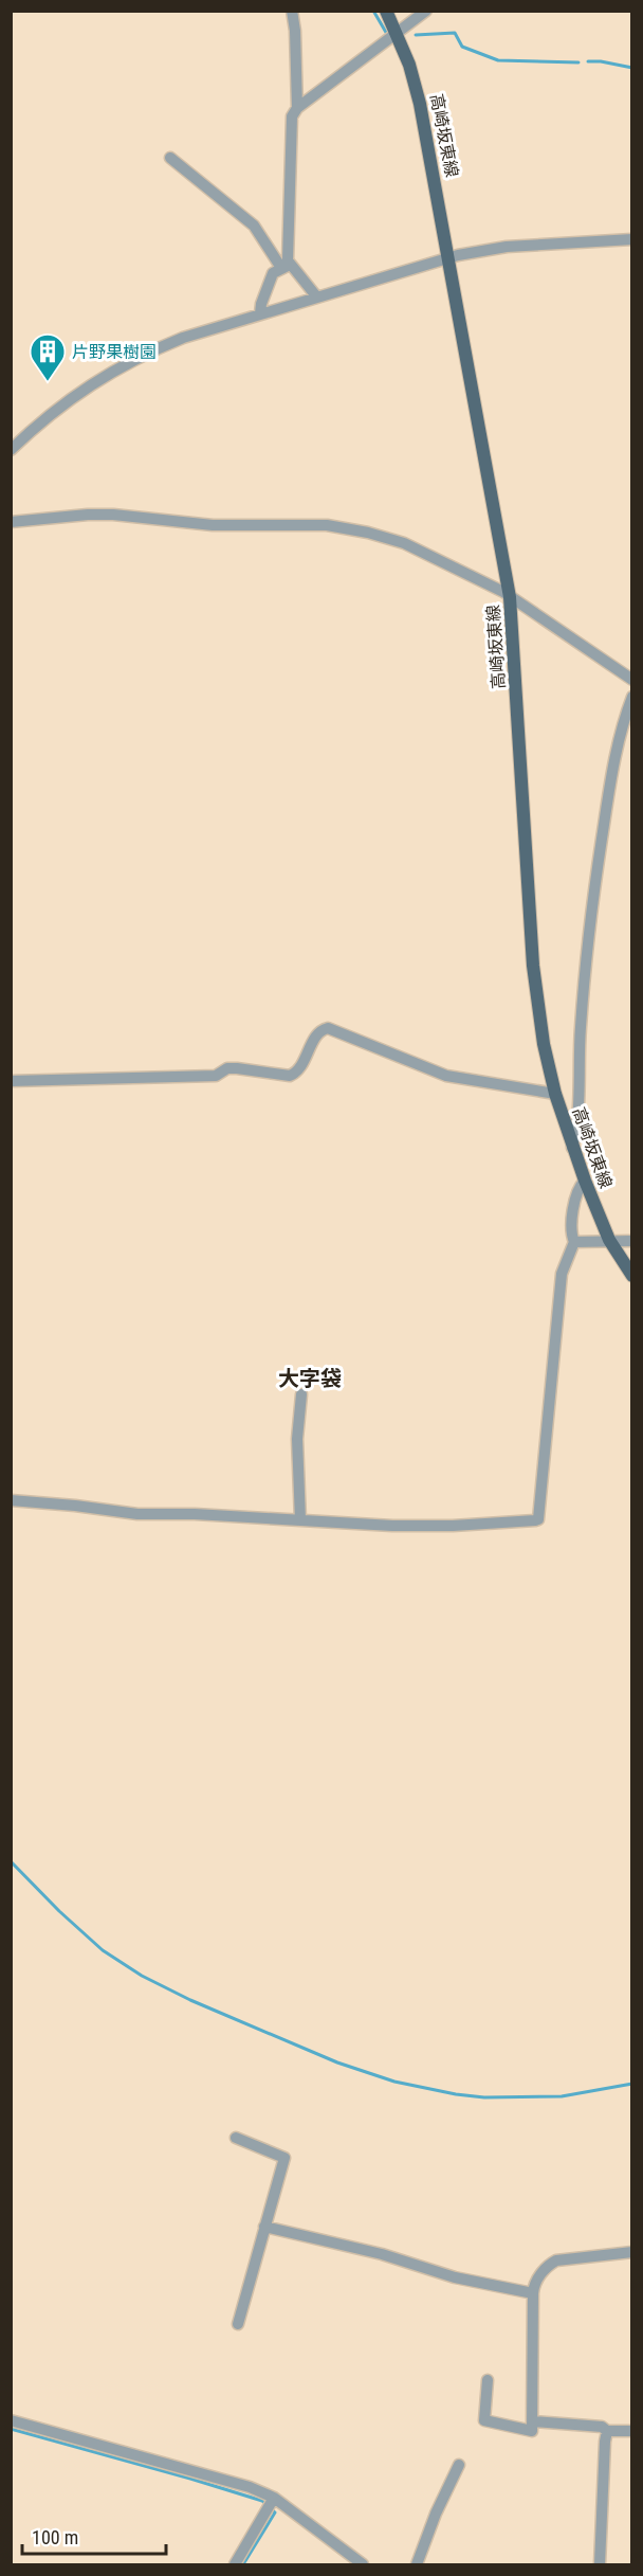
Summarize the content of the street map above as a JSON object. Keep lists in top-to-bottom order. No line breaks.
{"streets":{"main road":["高崎坂東線"]},"districts":["大字袋"],"places":{"building":["片野果樹園"]},"scale_bar":"100 m"}
